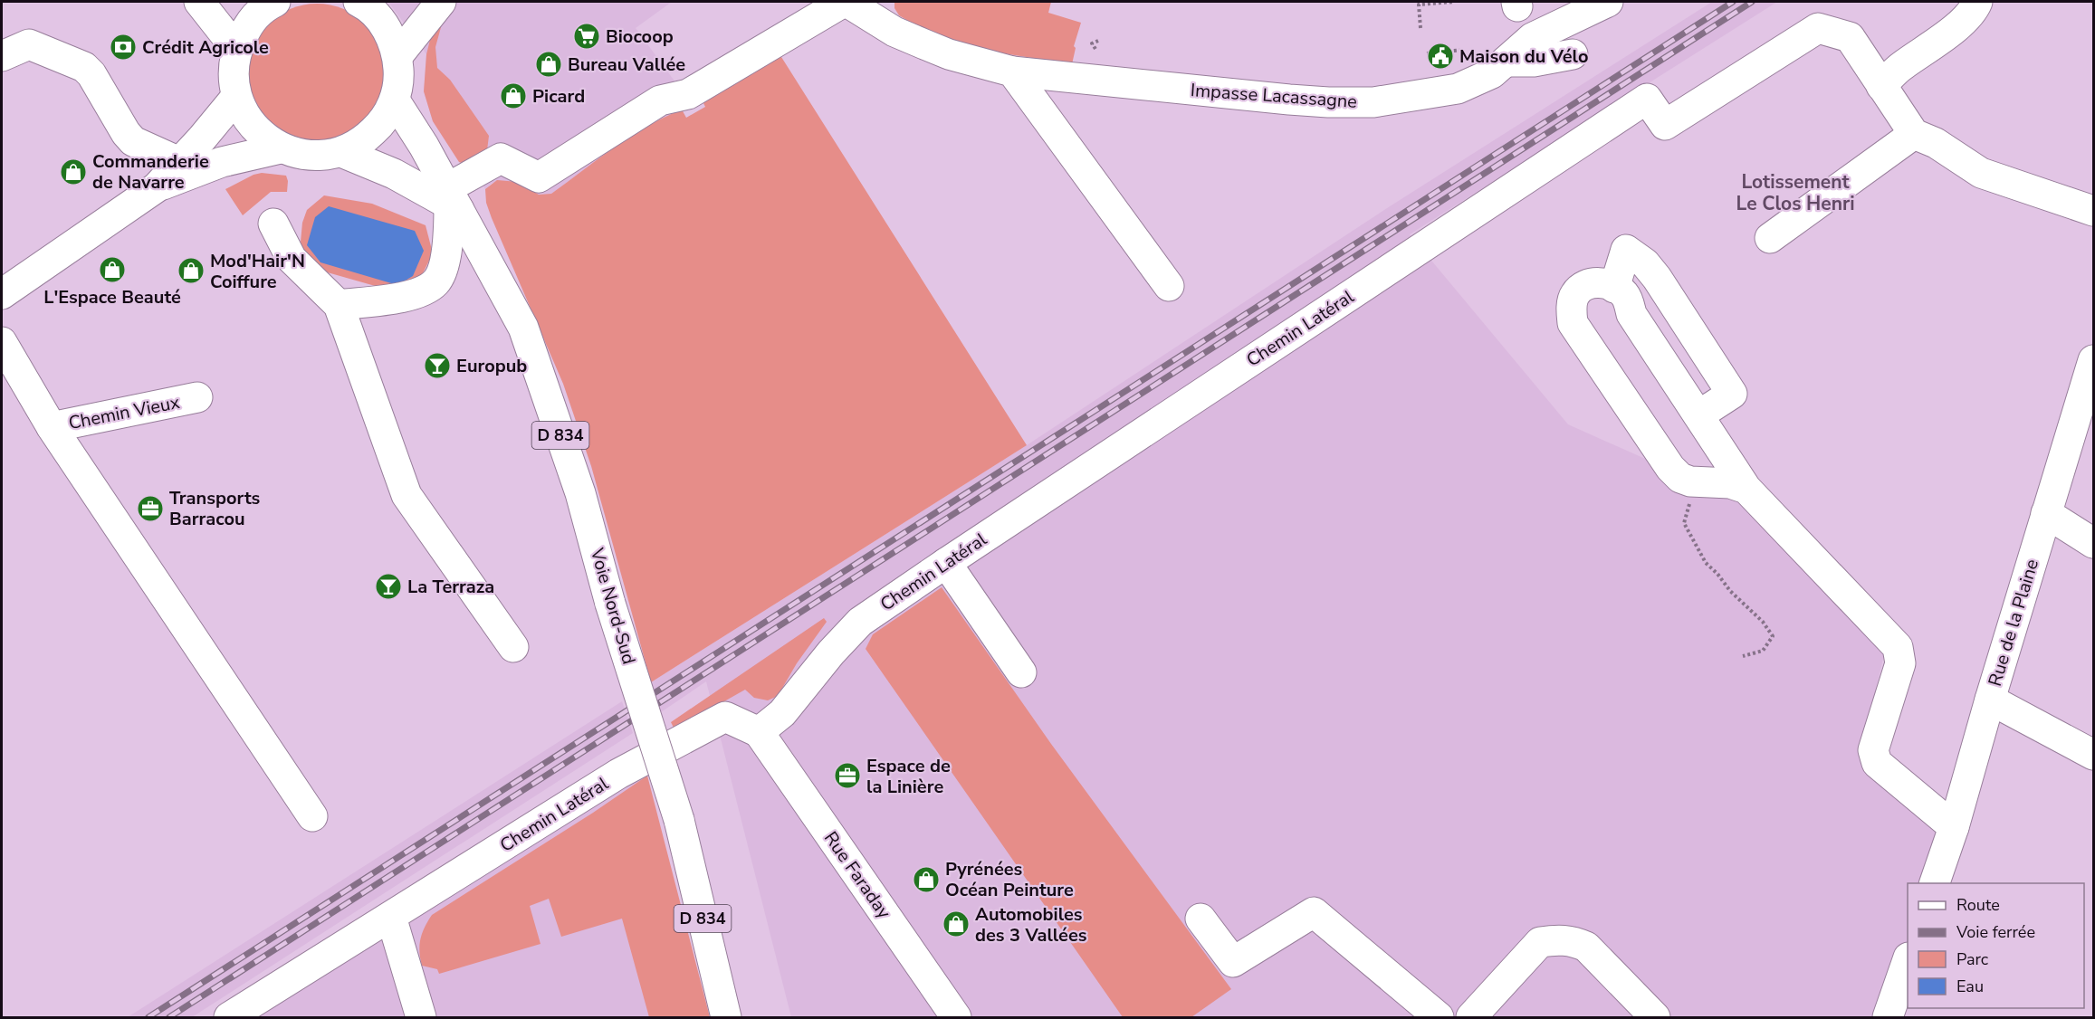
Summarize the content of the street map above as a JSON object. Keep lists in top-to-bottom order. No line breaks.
{"streets":{"street":["Impasse Lacassagne","Chemin Latéral","Chemin Vieux","D 834","Voie Nord-Sud","Rue de la Plaine","Rue Faraday"]},"crossings":[["Chemin Latéral","Rue Faraday"]],"districts":["Lotissement Le Clos Henri"],"places":{"supermarket":["Biocoop"],"bank":["Crédit Agricole"],"public building":["Maison du Vélo"],"shop":["Bureau Vallée","Picard","Commanderie de Navarre","L'Espace Beauté","Mod'Hair'N Coiffure","Pyrénées Océan Peinture","Automobiles des 3 Vallées"],"bar":["Europub","La Terraza"],"office":["Transports Barracou","Espace de la Linière"]},"legend":["Route","Voie ferrée","Parc","Eau"]}
